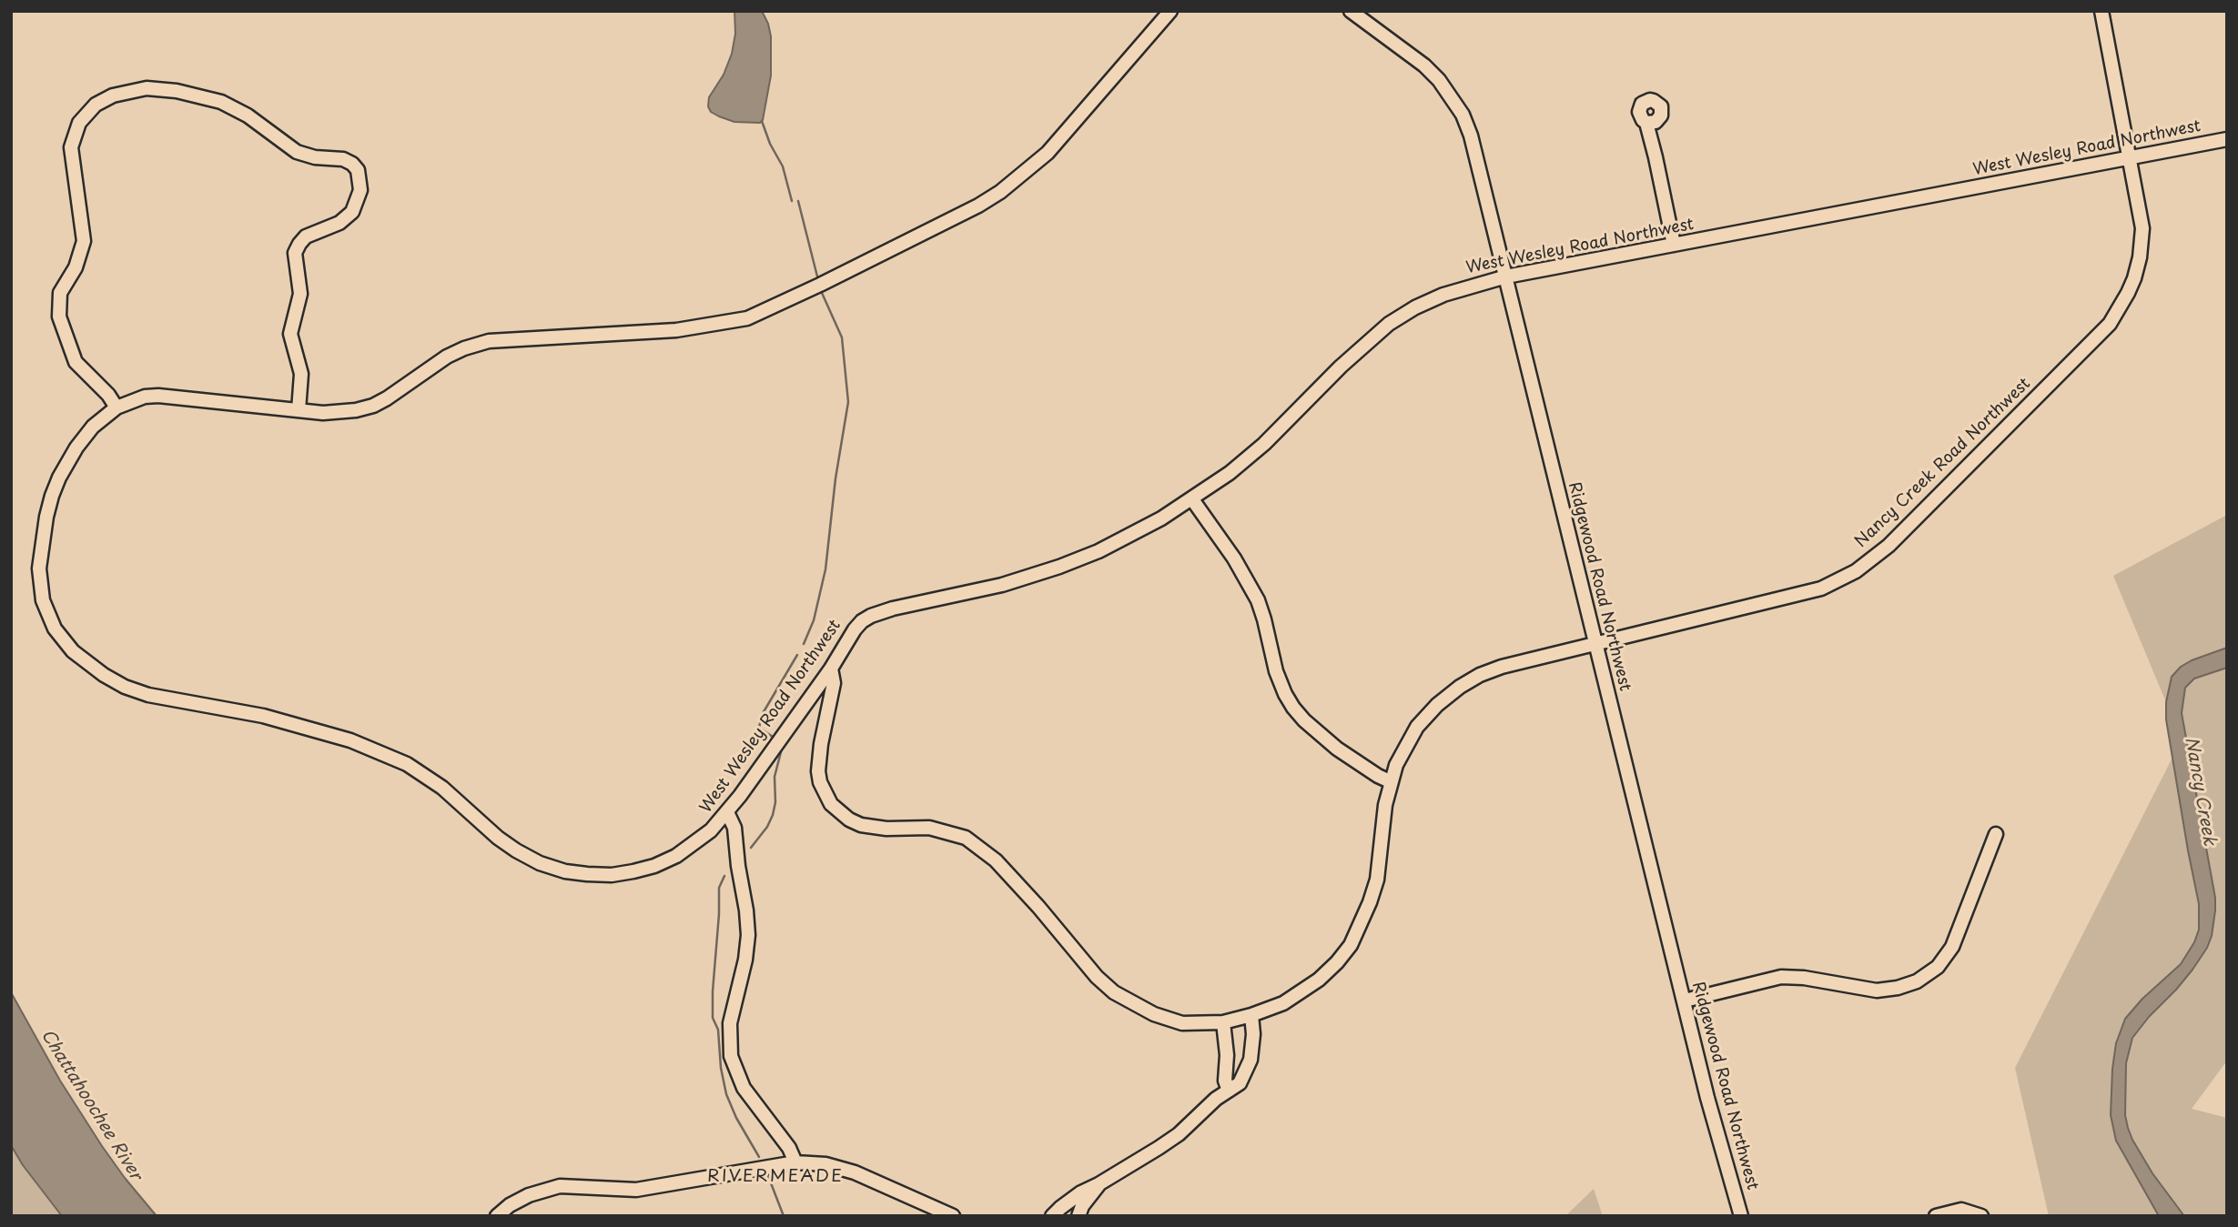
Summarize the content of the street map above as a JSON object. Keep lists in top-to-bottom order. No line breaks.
{"streets":{"street":["West Wesley Road Northwest","Nancy Creek Road Northwest","Ridgewood Road Northwest"]},"crossings":[["West Wesley Road Northwest","Nancy Creek Road Northwest"],["West Wesley Road Northwest","Ridgewood Road Northwest"],["Nancy Creek Road Northwest","Ridgewood Road Northwest"]],"districts":["RIVERMEADE"],"water":["Nancy Creek","Chattahoochee River"]}
